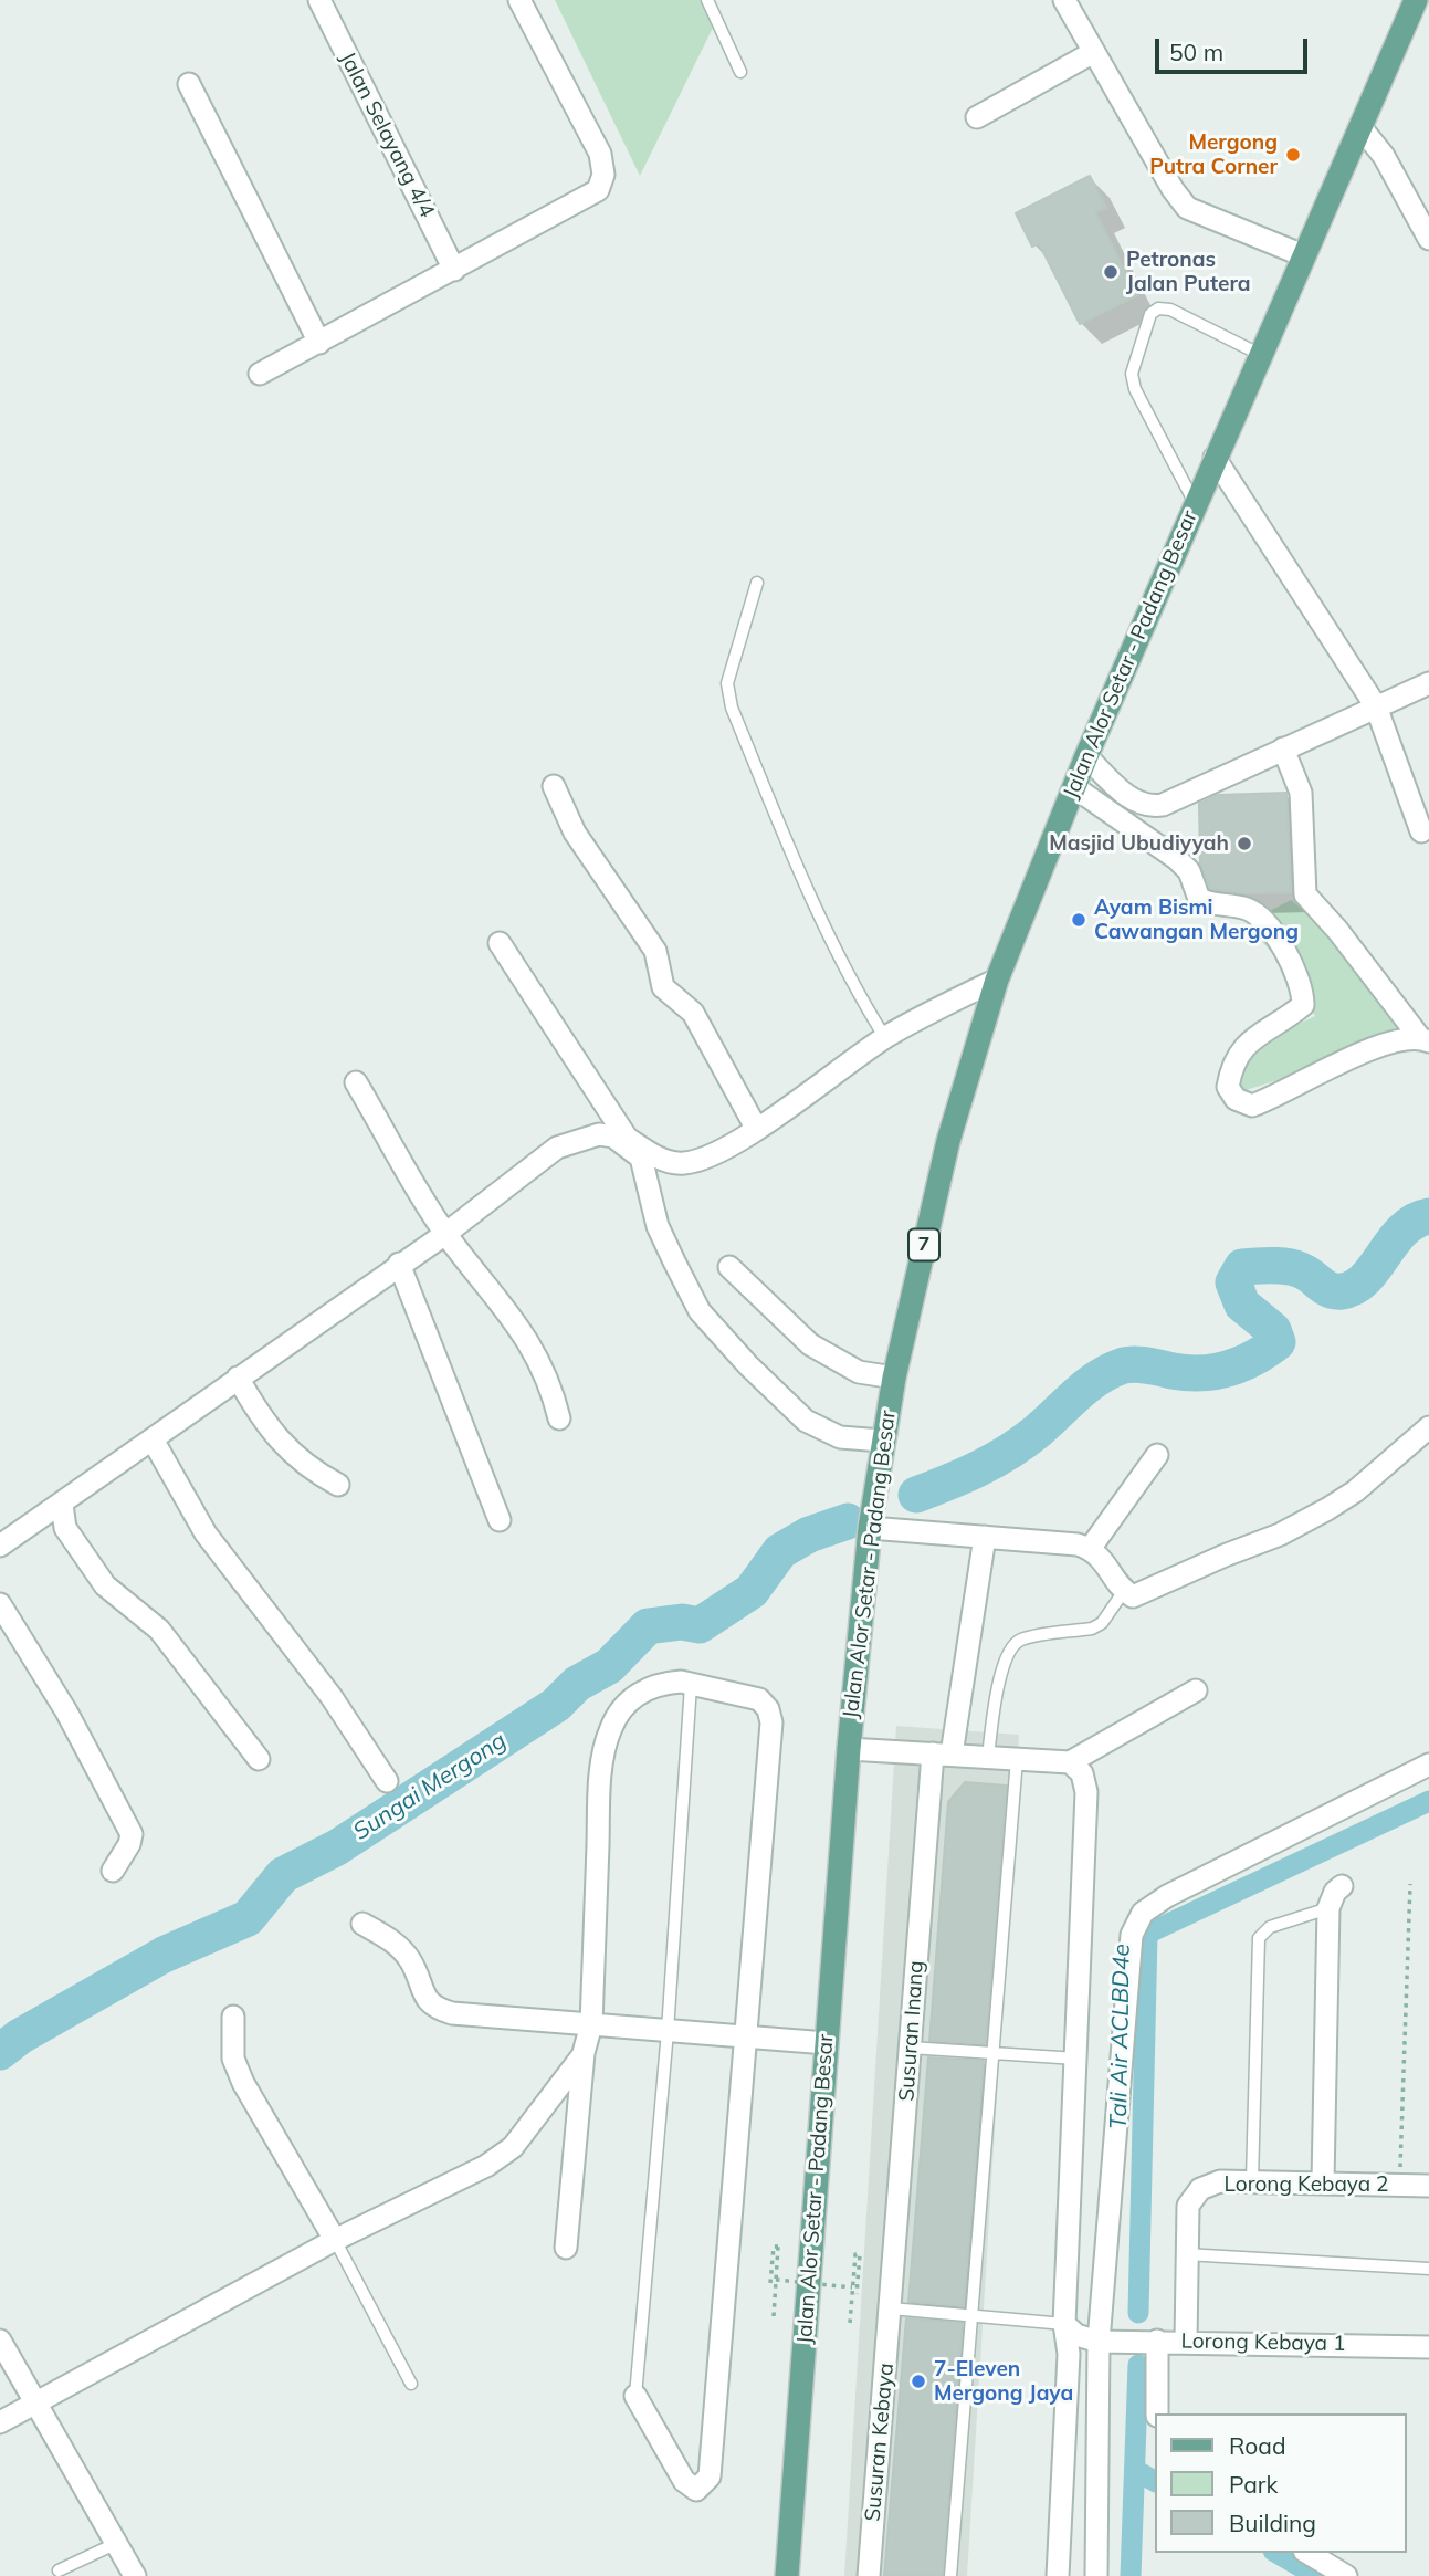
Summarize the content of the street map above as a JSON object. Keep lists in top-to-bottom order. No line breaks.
{"streets":{"main road":["Jalan Alor Setar - Padang Besar","7"],"street":["Jalan Selayang 4/4","Susuran Inang","Lorong Kebaya 2","Lorong Kebaya 1","Susuran Kebaya"]},"crossings":[["Susuran Inang","Susuran Kebaya"],["Lorong Kebaya 2","Lorong Kebaya 1"]],"water":["Sungai Mergong","Tali Air ACLBD4e"],"places":["Mergong Putra Corner","Petronas Jalan Putera","Masjid Ubudiyyah","Ayam Bismi Cawangan Mergong","7-Eleven Mergong Jaya"],"legend":["Road","Park","Building"],"scale_bar":"50 m"}
